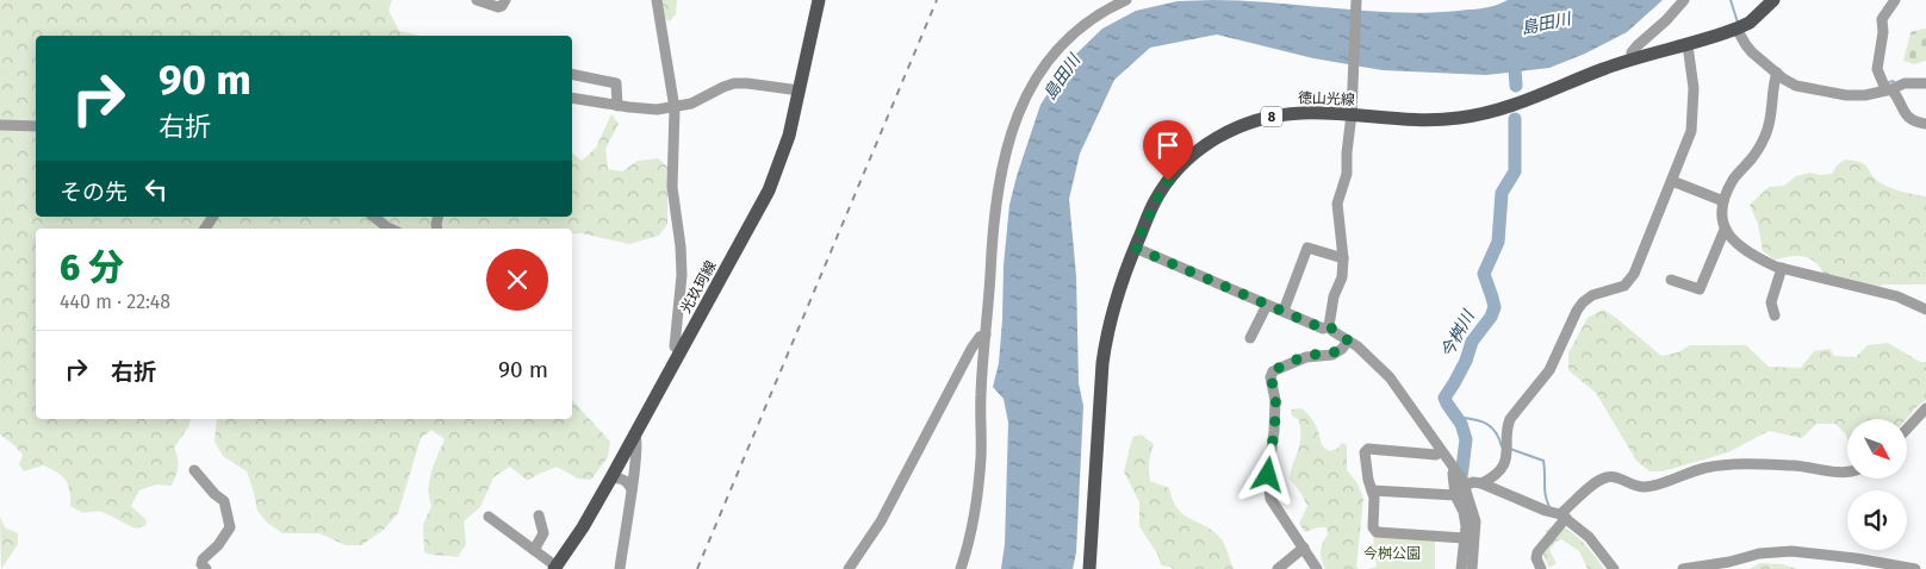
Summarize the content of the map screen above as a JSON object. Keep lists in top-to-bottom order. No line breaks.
{"streets":{"main road":["徳山光線","8","光玖珂線"]},"water":["島田川","今桝川"],"parks":["今桝公園"],"north":"bottom right","page":{"turn":["90 m","右折"],"then":"その先","heading":["6 分","440 m · 22:48"],"list":[{"name":"右折","value":"90 m"}]}}
